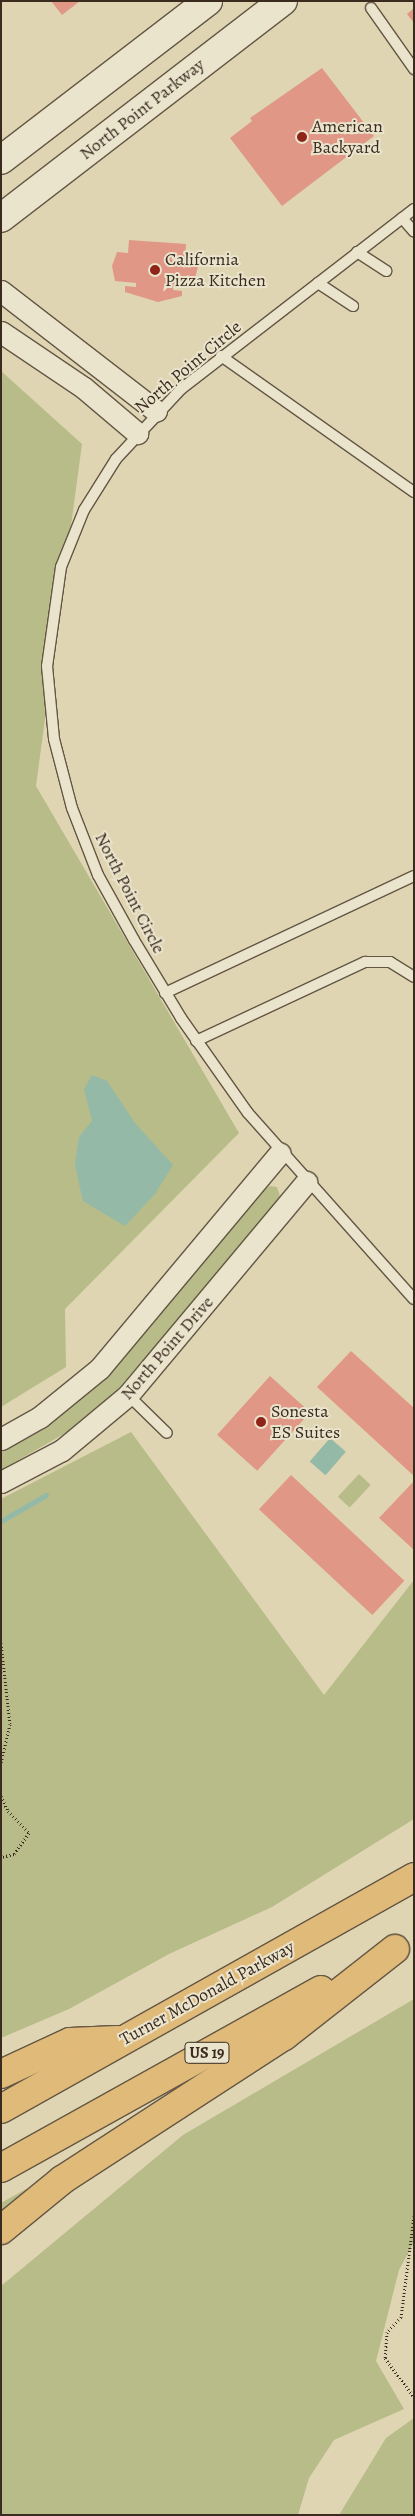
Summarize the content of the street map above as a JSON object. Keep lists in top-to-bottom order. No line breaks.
{"streets":{"highway":["Turner McDonald Parkway","US 19"],"street":["North Point Parkway","North Point Drive"],"lane":["North Point Circle"]},"crossings":[["North Point Circle","North Point Drive"]],"places":["American Backyard","California Pizza Kitchen","Sonesta ES Suites"]}
